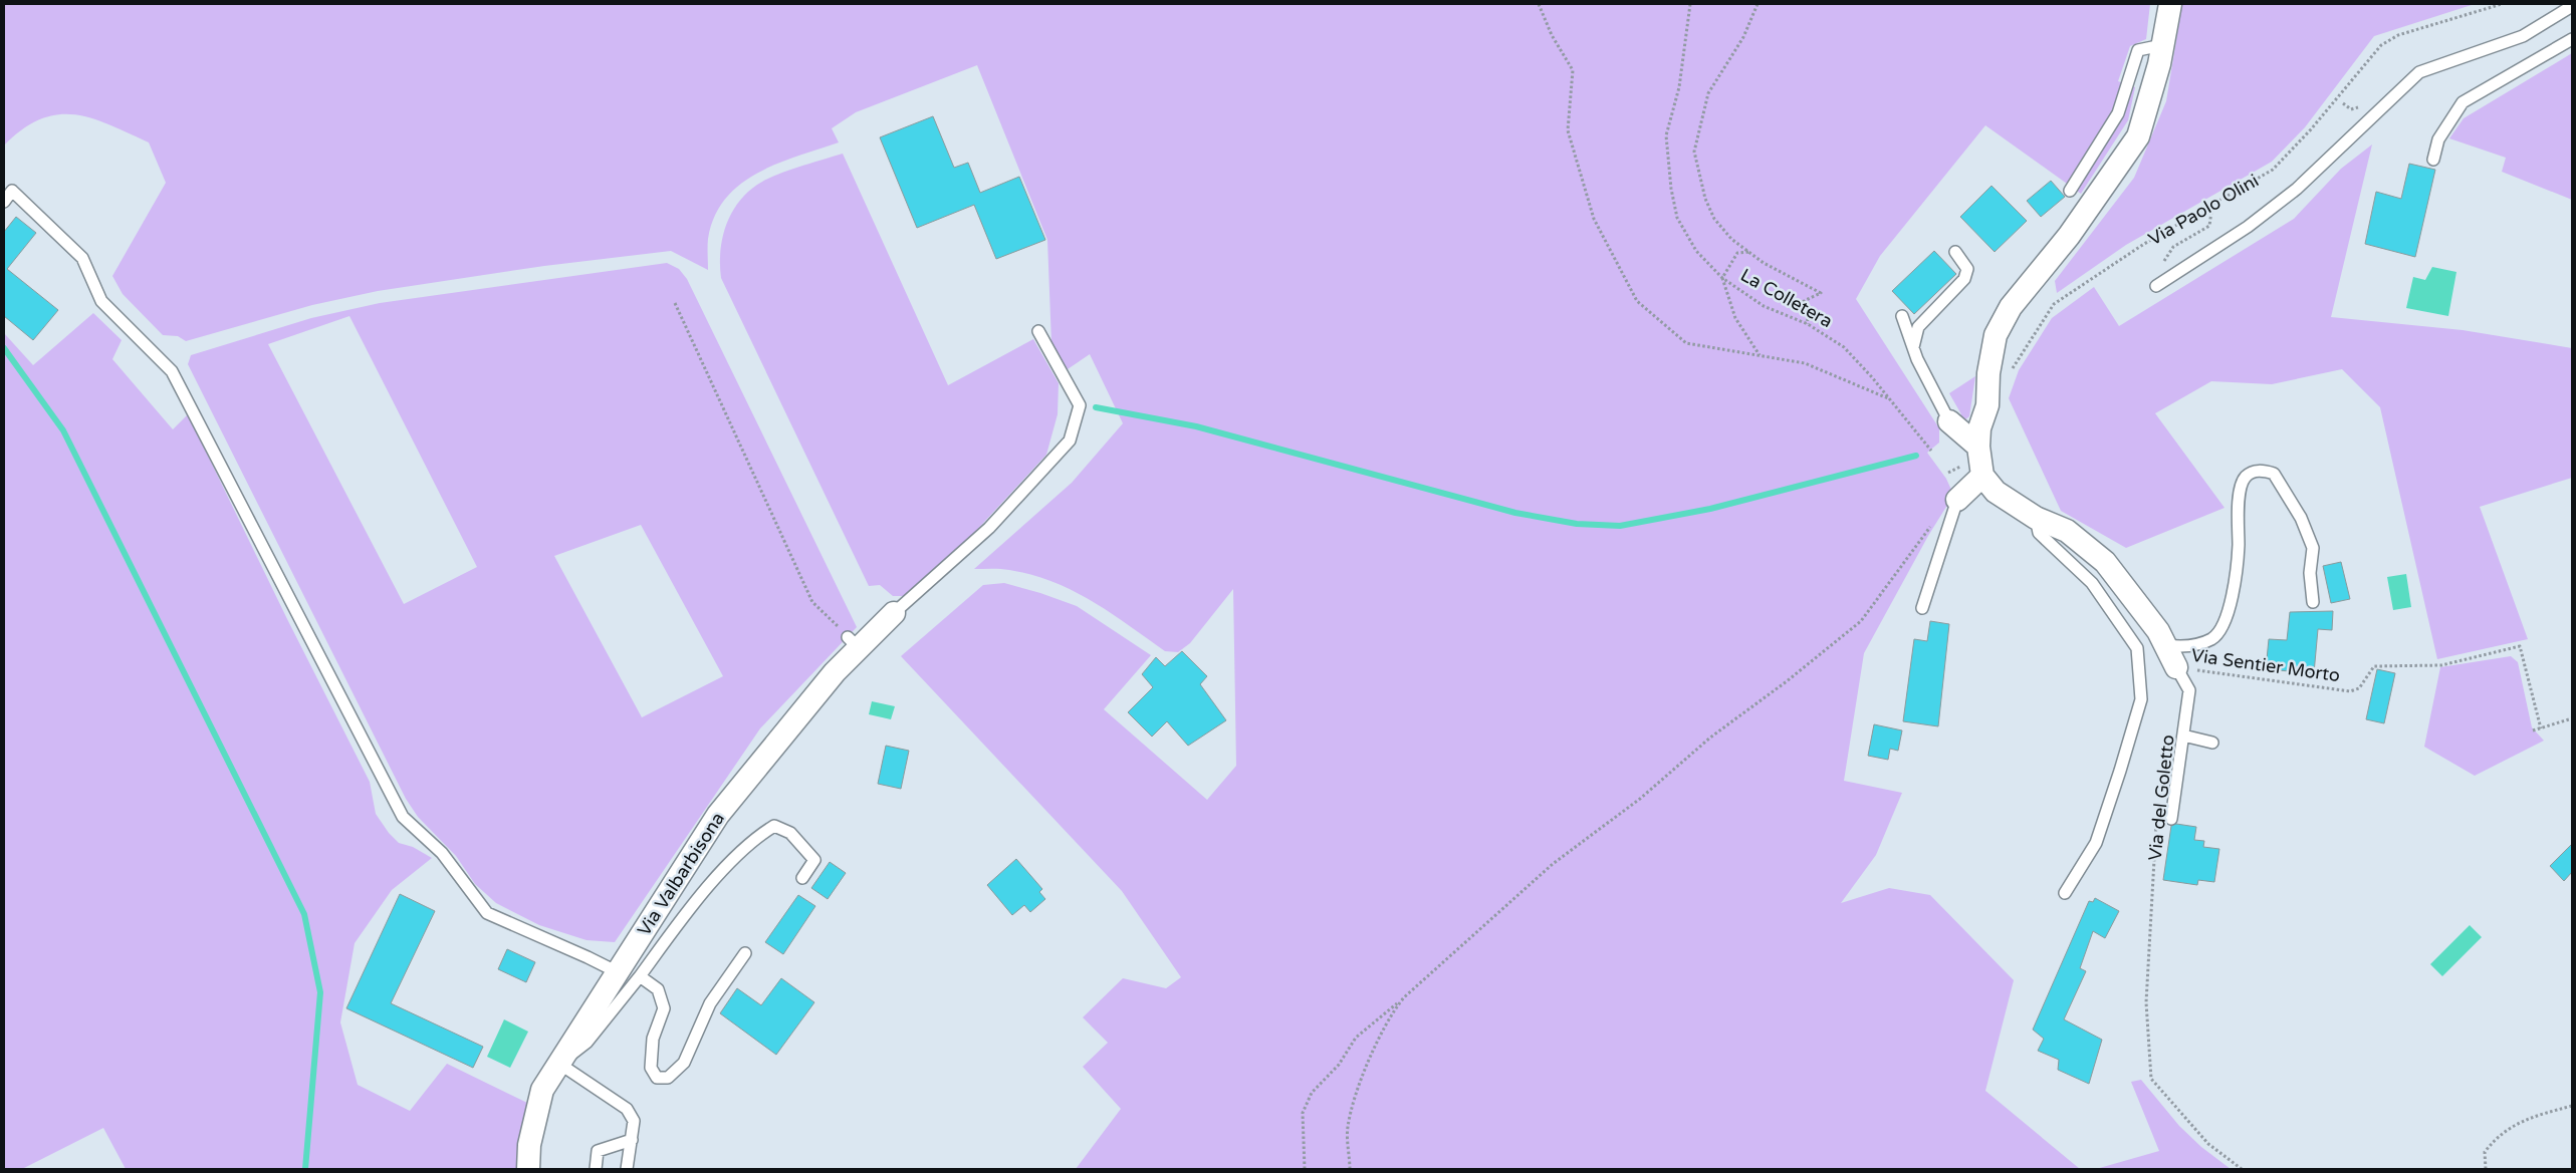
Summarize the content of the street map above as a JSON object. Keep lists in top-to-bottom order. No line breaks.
{"streets":{"street":["Via Valbarbisona"],"path":["Via Paolo Olini","La Colletera","Via Sentier Morto","Via del Goletto"]}}
